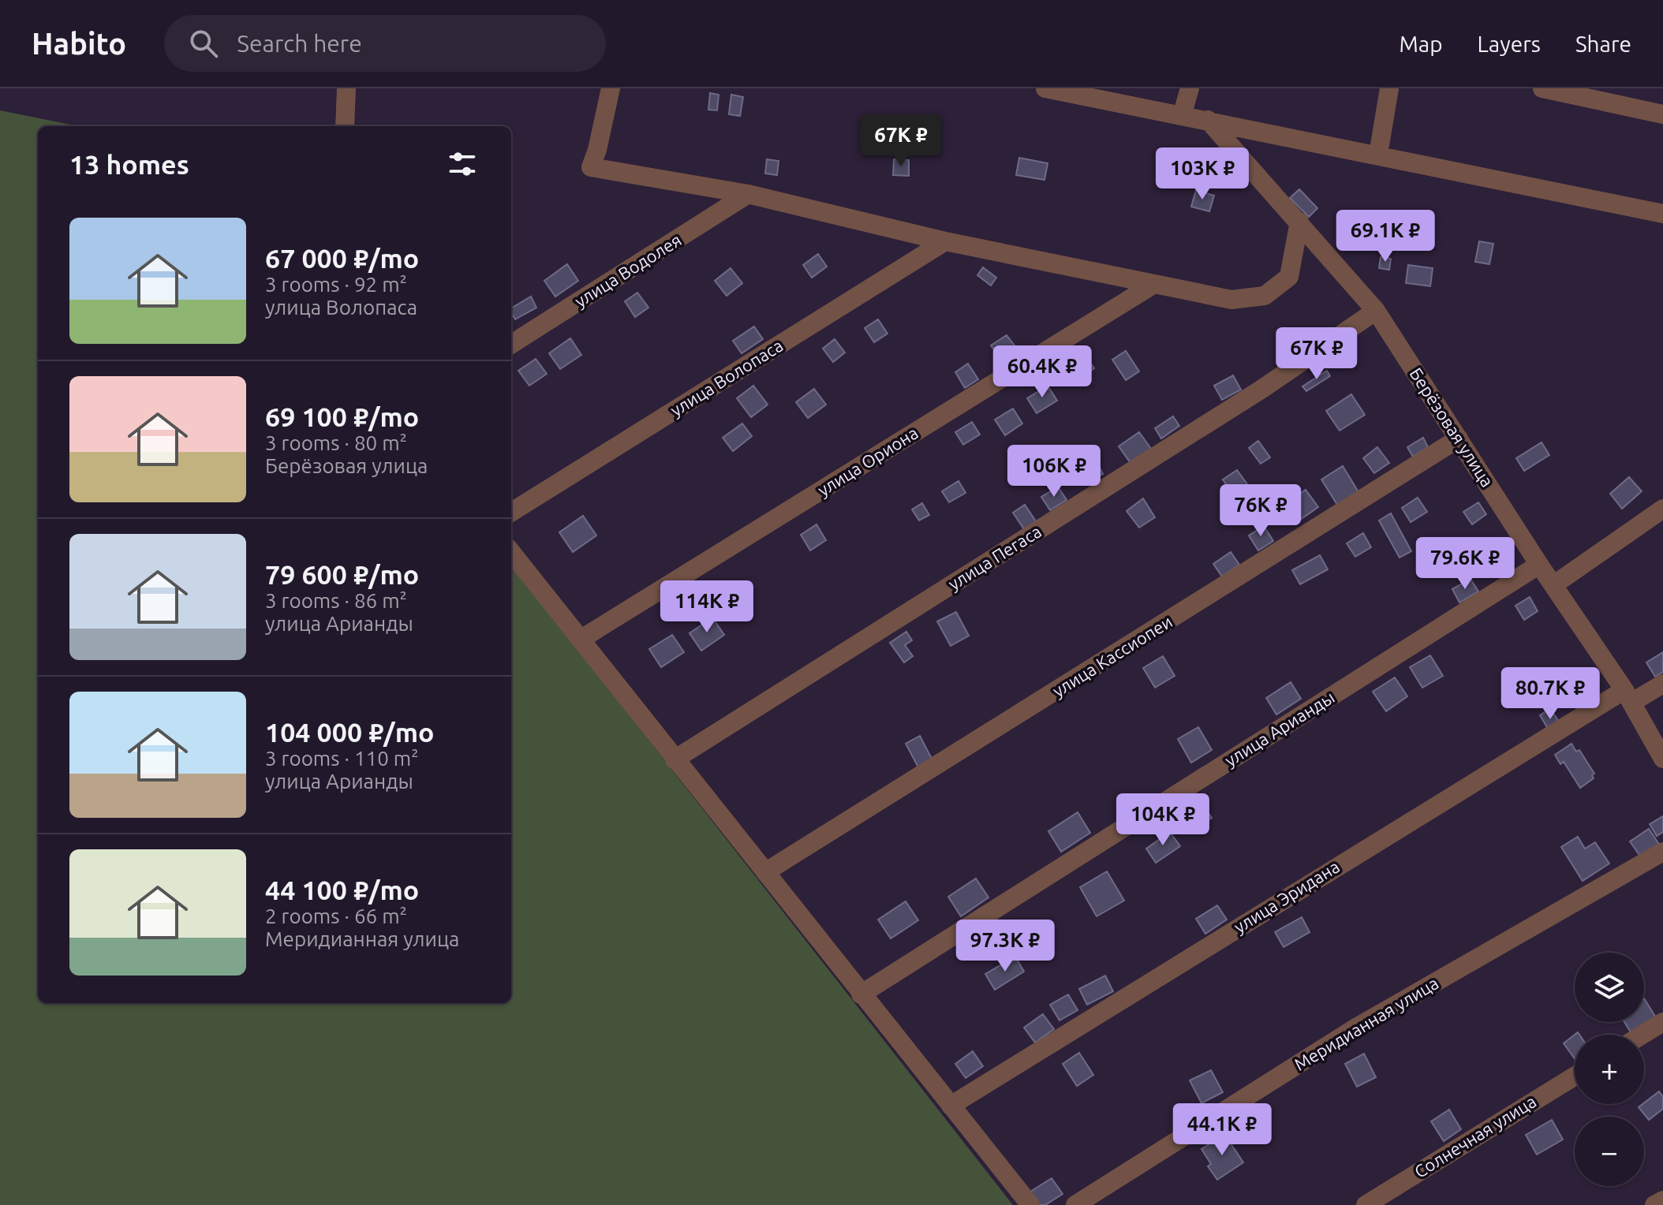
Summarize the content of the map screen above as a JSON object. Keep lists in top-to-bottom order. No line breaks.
{"streets":{"street":["улица Водолея","улица Волопаса","Берёзовая улица","улица Ориона","улица Пегаса","улица Кассиопеи","улица Арианды","улица Эридана","Меридианная улица","Солнечная улица"]},"crossings":[["Берёзовая улица","улица Пегаса"],["Берёзовая улица","улица Кассиопеи"],["Берёзовая улица","улица Арианды"],["Берёзовая улица","улица Эридана"]],"page":{"header":"Habito","search":"Search here","nav":["Map","Layers","Share"],"price":["67K ₽","103K ₽","69.1K ₽","67K ₽","60.4K ₽","106K ₽","76K ₽","79.6K ₽","114K ₽","80.7K ₽","104K ₽","97.3K ₽","44.1K ₽"],"heading":"13 homes","list":[{"name":"67 000 ₽/mo","note":"3 rooms · 92 m² · улица Волопаса"},{"name":"69 100 ₽/mo","note":"3 rooms · 80 m² · Берёзовая улица"},{"name":"79 600 ₽/mo","note":"3 rooms · 86 m² · улица Арианды"},{"name":"104 000 ₽/mo","note":"3 rooms · 110 m² · улица Арианды"},{"name":"44 100 ₽/mo","note":"2 rooms · 66 m² · Меридианная улица"}],"map_buttons":["+","−"]}}
